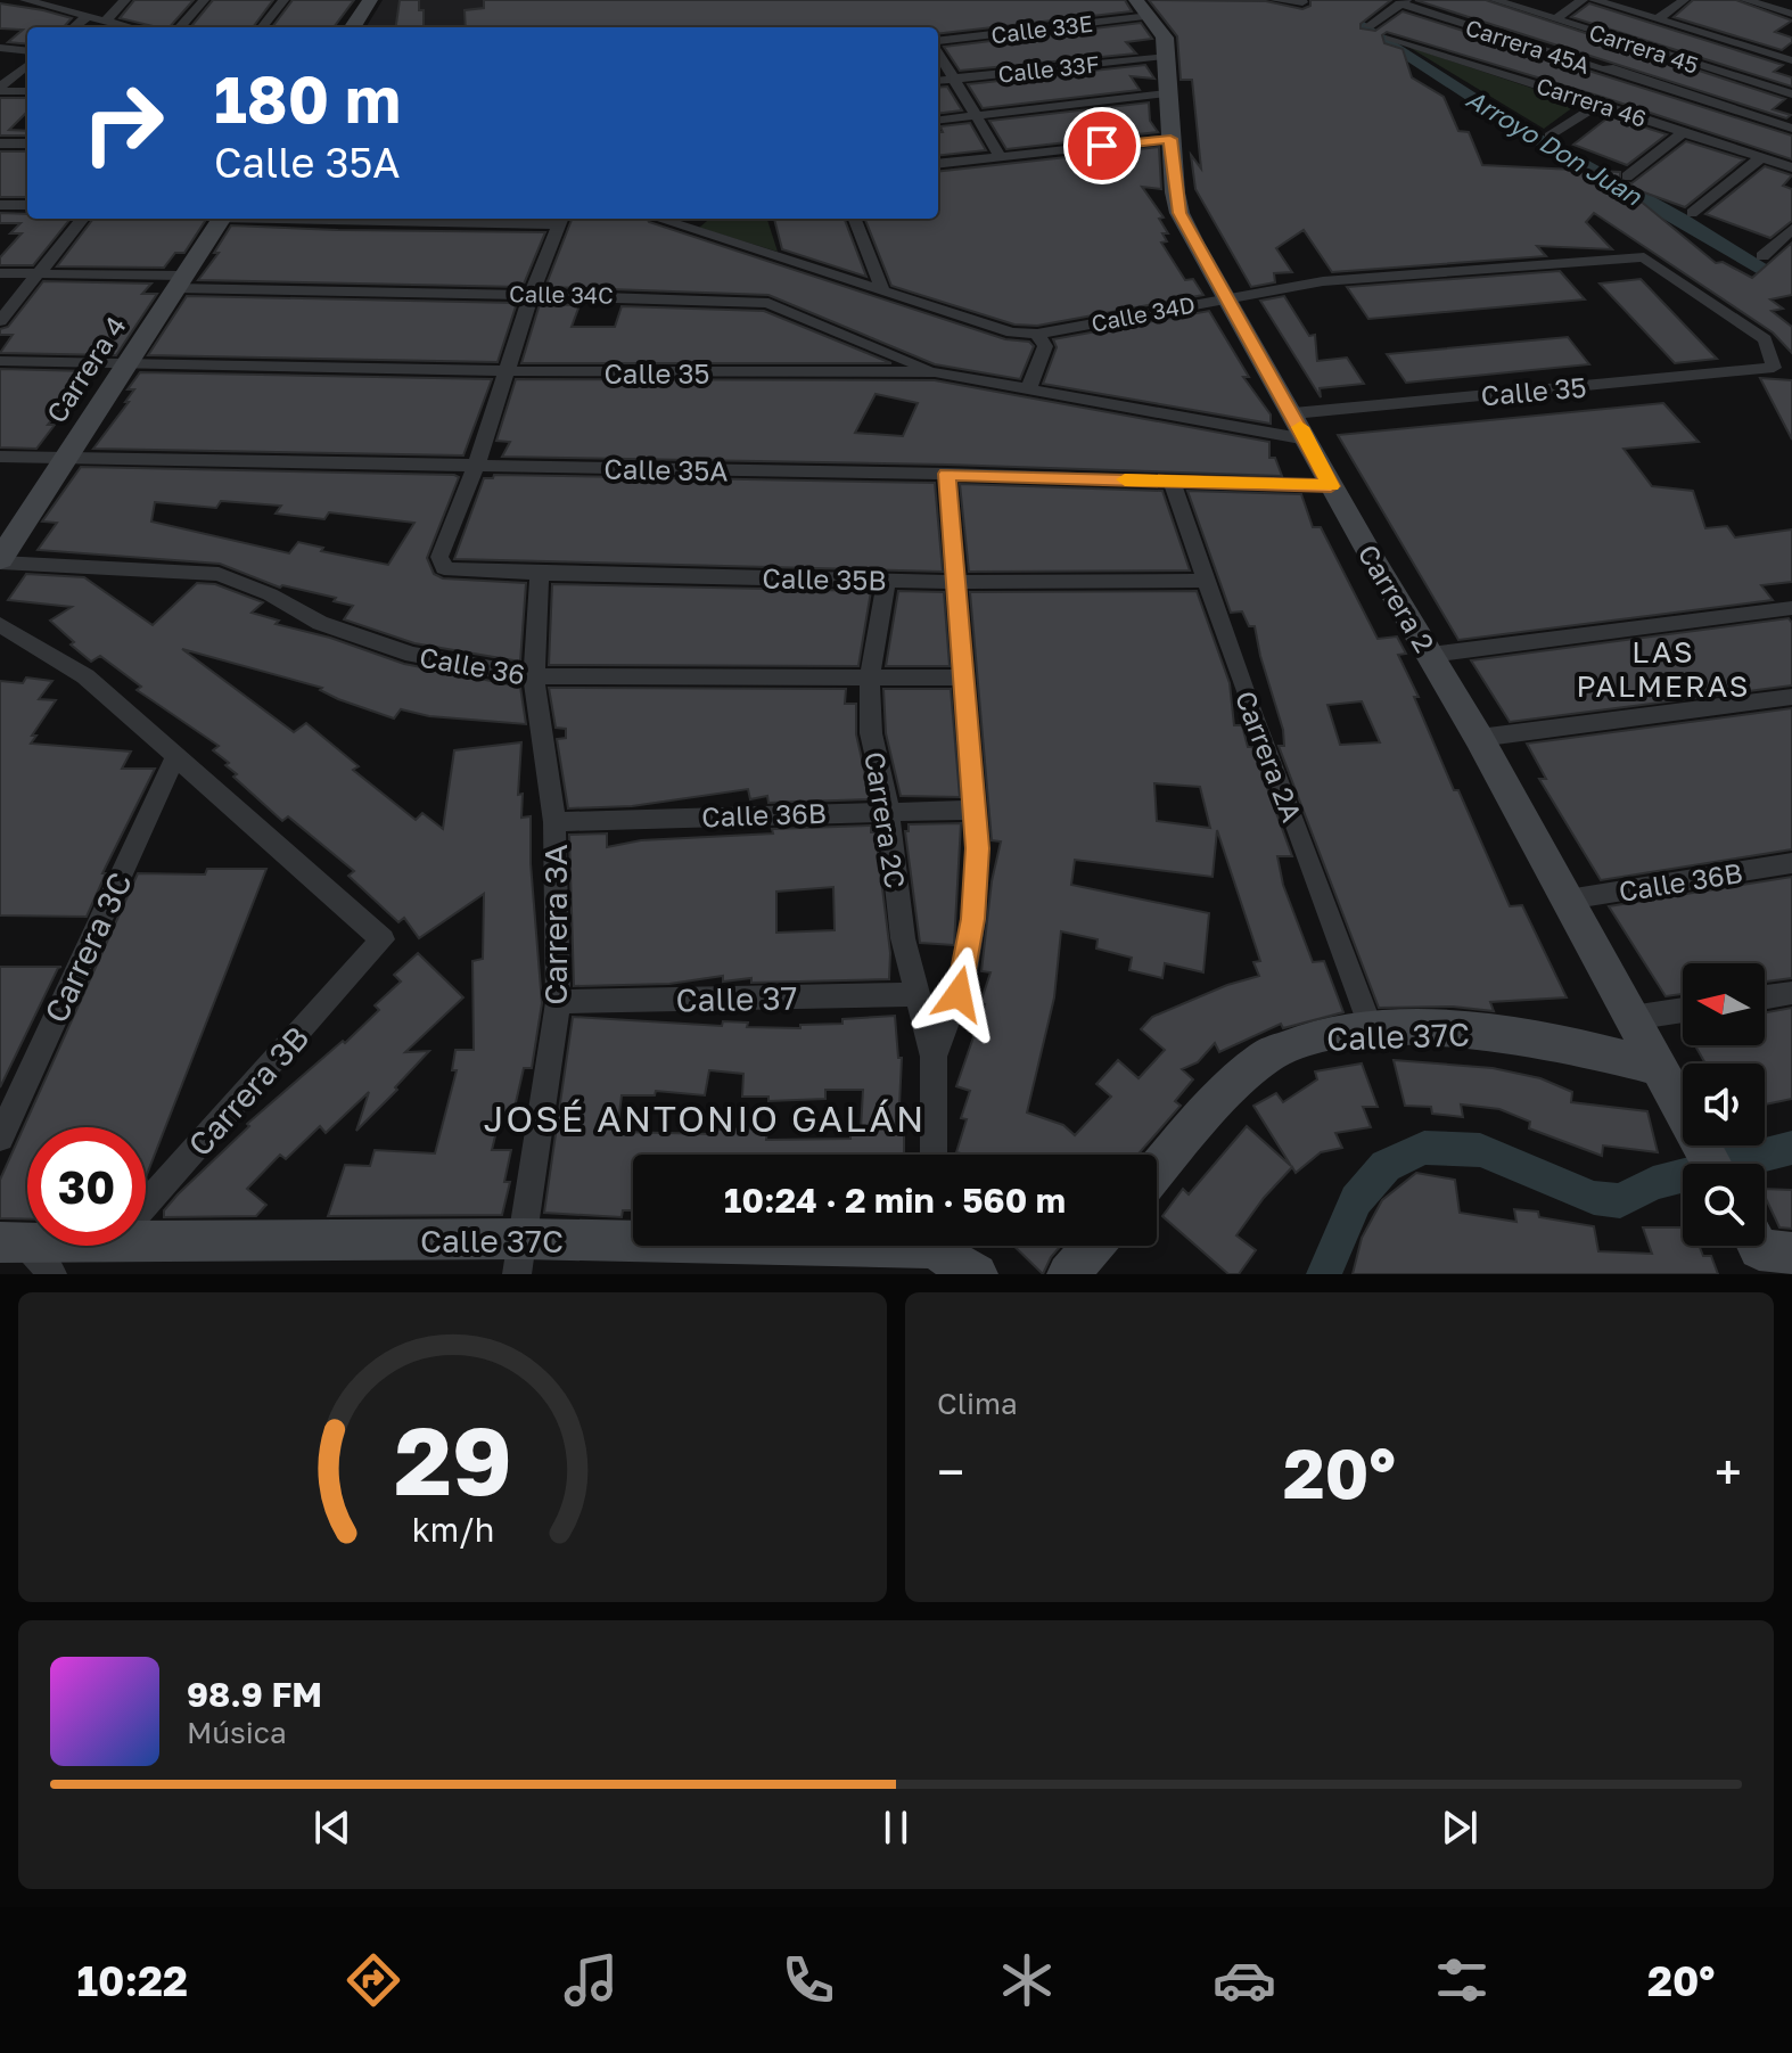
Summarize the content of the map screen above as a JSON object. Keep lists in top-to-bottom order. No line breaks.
{"streets":{"street":["Calle 33E","Carrera 45A","Carrera 45","Calle 33F","Carrera 46","Calle 34C","Calle 34D","Carrera 4","Calle 35","Calle 35A","Calle 35B","Carrera 2","Calle 36","Carrera 2A","Calle 36B","Carrera 2C","Carrera 3A","Carrera 3C","Calle 37","Calle 37C","Carrera 3B"]},"crossings":[["Calle 33E","Carrera 2"],["Carrera 45A","Carrera 45"],["Carrera 45A","Carrera 46"],["Calle 33F","Carrera 2"],["Calle 34C","Carrera 4"],["Calle 34C","Calle 35"],["Calle 34D","Calle 35"],["Calle 34D","Carrera 2"],["Carrera 4","Calle 35"],["Carrera 4","Calle 35A"],["Carrera 4","Calle 36"],["Calle 35","Carrera 2"],["Calle 35A","Calle 35B"],["Calle 35A","Carrera 2"],["Calle 35A","Carrera 2A"],["Calle 35B","Carrera 2A"],["Calle 35B","Carrera 2C"],["Calle 35B","Carrera 3A"],["Carrera 2","Calle 36B"],["Carrera 2","Calle 37C"],["Calle 36","Carrera 2C"],["Calle 36","Carrera 3A"],["Carrera 2A","Calle 37C"],["Calle 36B","Carrera 2C"],["Calle 36B","Carrera 3A"],["Carrera 2C","Calle 37"],["Carrera 3A","Calle 37"],["Carrera 3A","Calle 37C"],["Carrera 3C","Carrera 3B"]],"districts":["LAS PALMERAS","JOSÉ ANTONIO GALÁN"],"water":["Arroyo Don Juan"],"north":"left","page":{"turn":["180 m","Calle 35A"],"limit":"30","trip":"10:24 · 2 min · 560 m","tile":"Clima","heat":["−","20°","+"],"song":["98.9 FM","Música"],"tabs":["10:22","20°"],"gauge":["29","km/h"]}}
